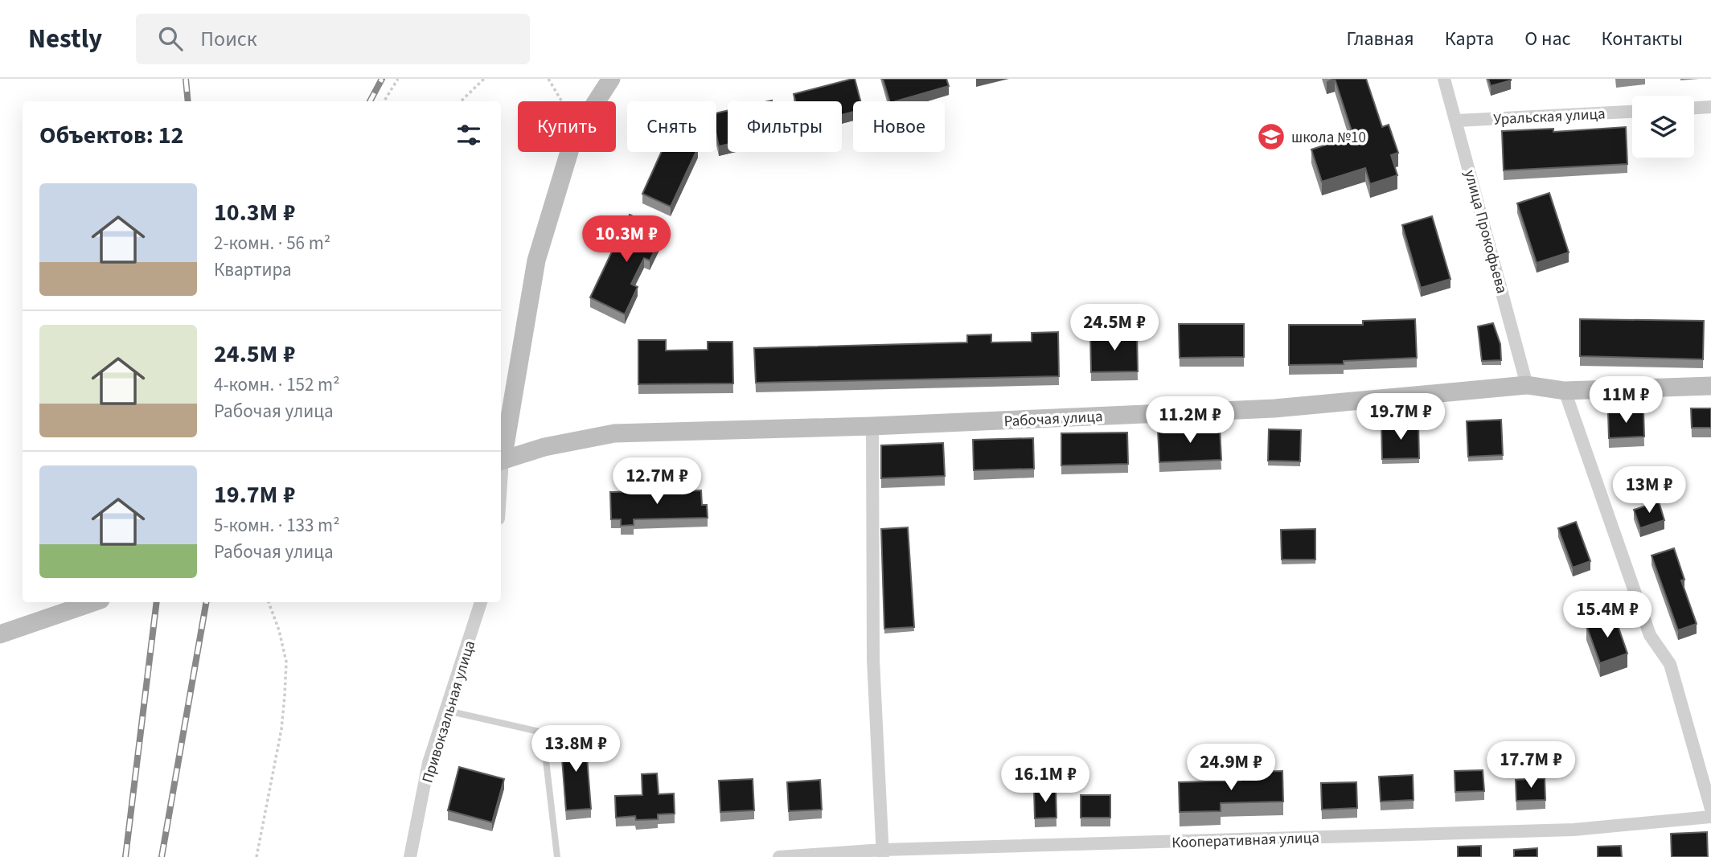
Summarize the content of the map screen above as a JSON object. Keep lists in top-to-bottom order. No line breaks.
{"streets":{"street":["Уральская улица","улица Прокофьева","Рабочая улица","Привокзальная улица","Кооперативная улица"]},"crossings":[["Уральская улица","улица Прокофьева"],["улица Прокофьева","Рабочая улица"]],"places":{"school or university":["школа №10"]},"page":{"header":"Nestly","search":"Поиск","nav":["Главная","Карта","О нас","Контакты"],"chip":["Купить","Снять","Фильтры","Новое"],"heading":"Объектов: 12","list":[{"name":"10.3M ₽","note":"2-комн. · 56 m² · Квартира"},{"name":"24.5M ₽","note":"4-комн. · 152 m² · Рабочая улица"},{"name":"19.7M ₽","note":"5-комн. · 133 m² · Рабочая улица"}],"price":["10.3M ₽","24.5M ₽","11M ₽","19.7M ₽","11.2M ₽","12.7M ₽","13M ₽","15.4M ₽","13.8M ₽","17.7M ₽","24.9M ₽","16.1M ₽"]}}
